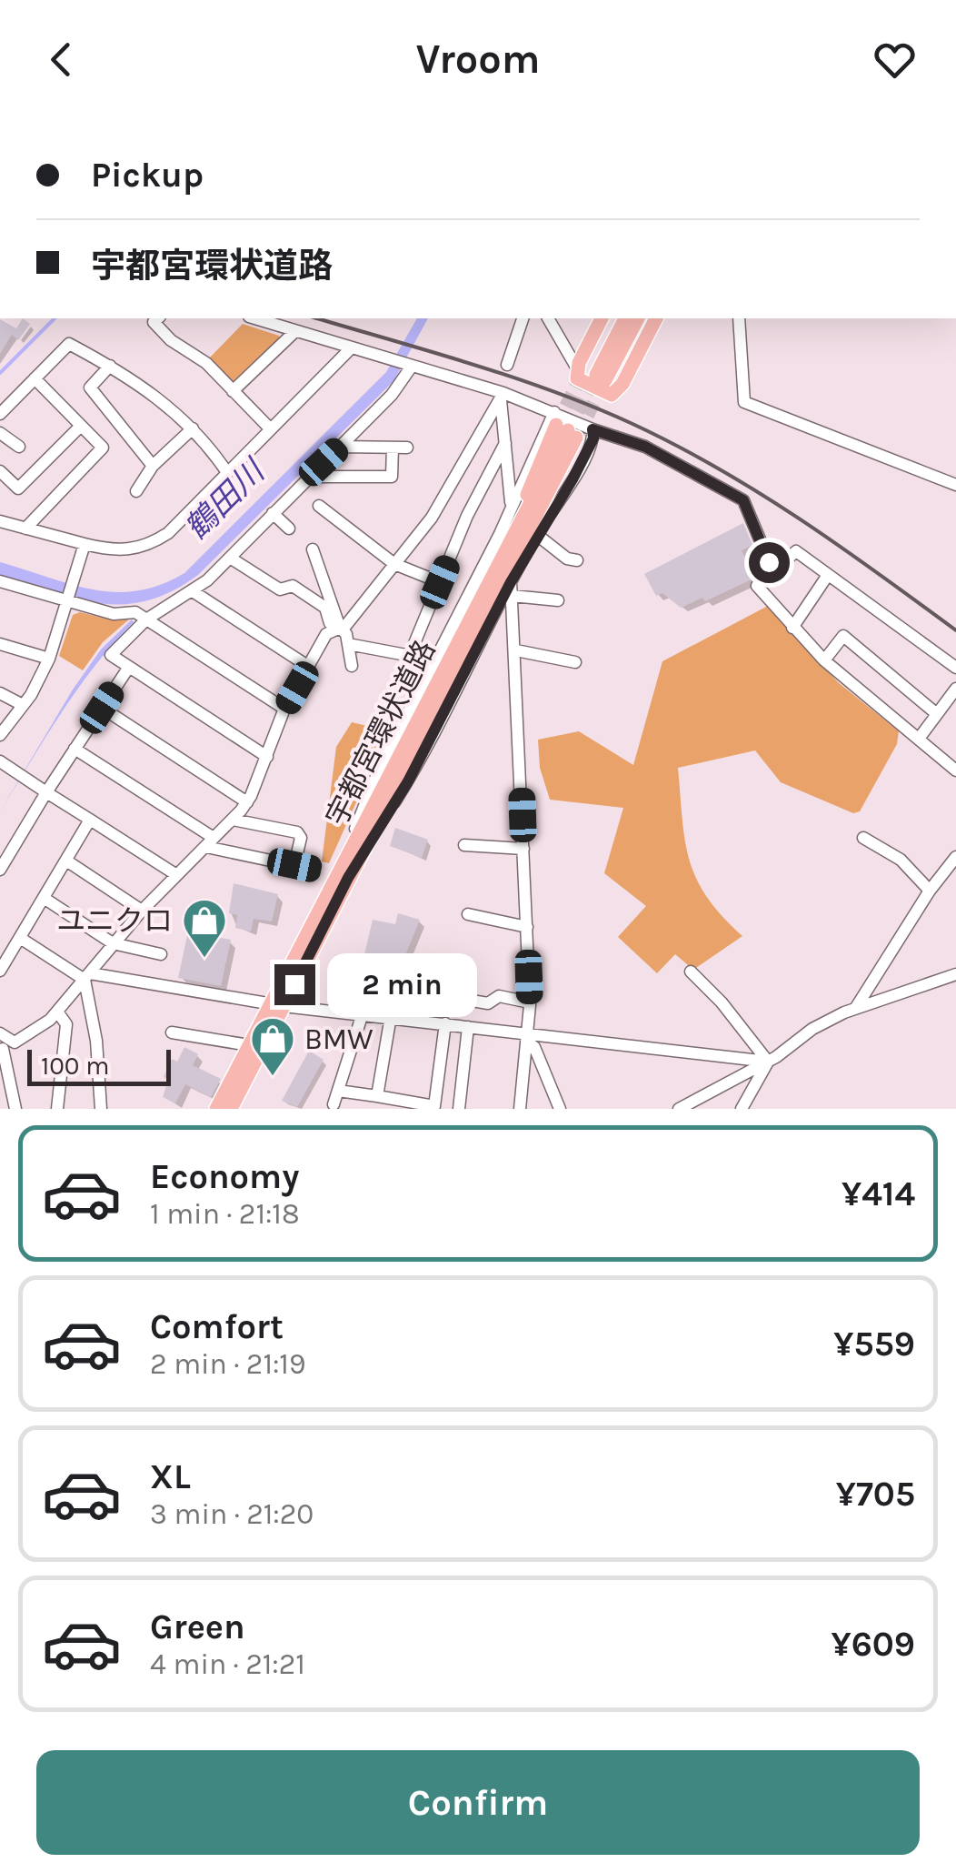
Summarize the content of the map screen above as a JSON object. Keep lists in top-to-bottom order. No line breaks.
{"streets":{"main road":["宇都宮環状道路"]},"water":["鶴田川"],"places":{"shop":["ユニクロ","BMW"]},"scale_bar":"100 m","page":{"header":"Vroom","banner":["Pickup","宇都宮環状道路"],"bubble":"2 min","scale":"100 m","list":[{"name":"Economy","note":"1 min · 21:18","value":"¥414"},{"name":"Comfort","note":"2 min · 21:19","value":"¥559"},{"name":"XL","note":"3 min · 21:20","value":"¥705"},{"name":"Green","note":"4 min · 21:21","value":"¥609"}],"buttons":"Confirm"}}
